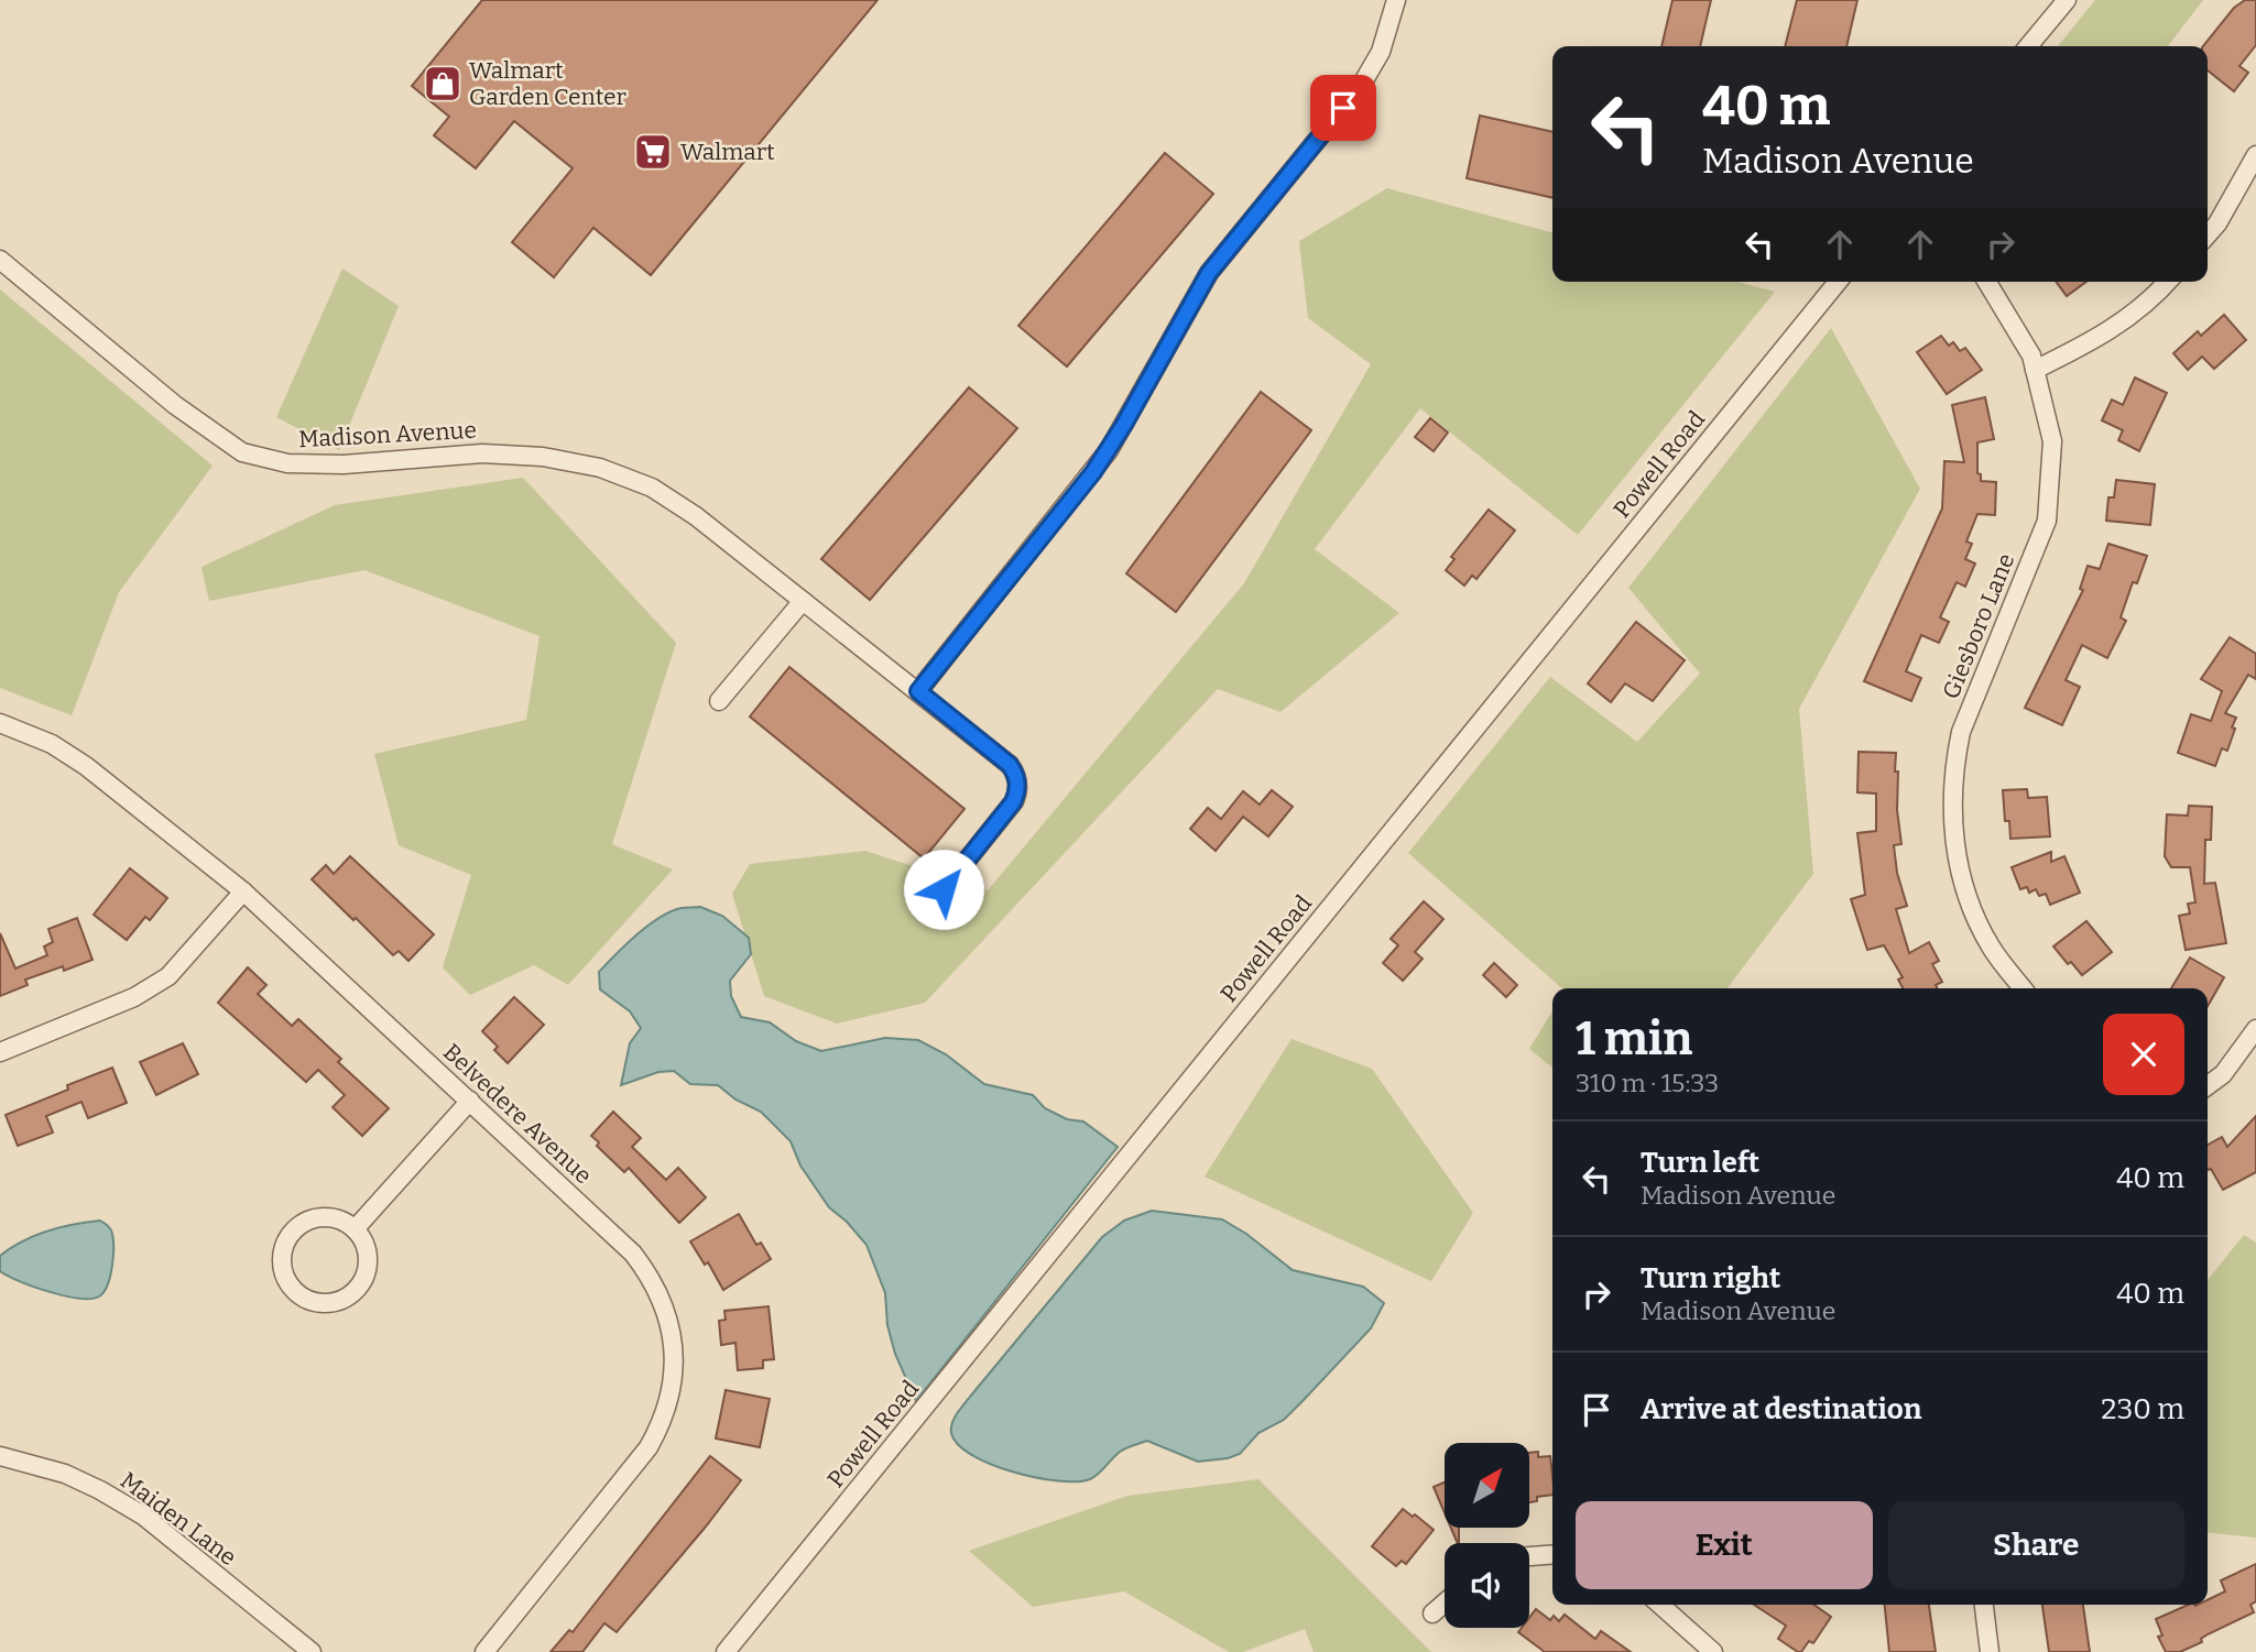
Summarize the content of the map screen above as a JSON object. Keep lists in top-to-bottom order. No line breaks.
{"streets":{"street":["Madison Avenue","Powell Road","Giesboro Lane","Belvedere Avenue","Maiden Lane"]},"places":{"shop":["Walmart Garden Center"],"supermarket":["Walmart"]},"north":"top right","page":{"turn":["40 m","Madison Avenue"],"heading":["1 min","310 m · 15:33"],"list":[{"name":"Turn left","note":"Madison Avenue","value":"40 m"},{"name":"Turn right","note":"Madison Avenue","value":"40 m"},{"name":"Arrive at destination","value":"230 m"}],"buttons":["Exit","Share"]}}
